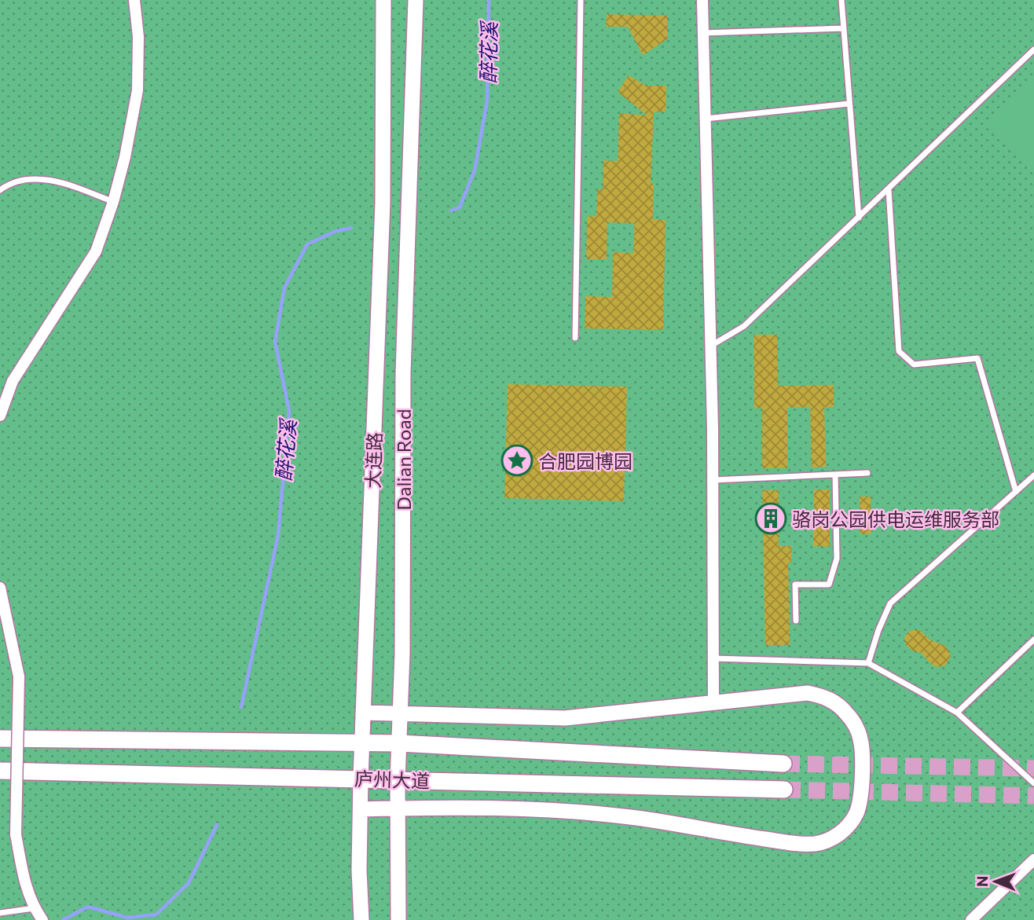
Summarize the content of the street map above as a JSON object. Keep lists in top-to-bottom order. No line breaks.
{"streets":{"main road":["Dalian Road","大连路","庐州大道"]},"crossings":[["Dalian Road","庐州大道"],["大连路","庐州大道"]],"water":["醉花溪"],"places":{"place":["合肥园博园"],"building":["骆岗公园供电运维服务部"]},"north":"left"}
